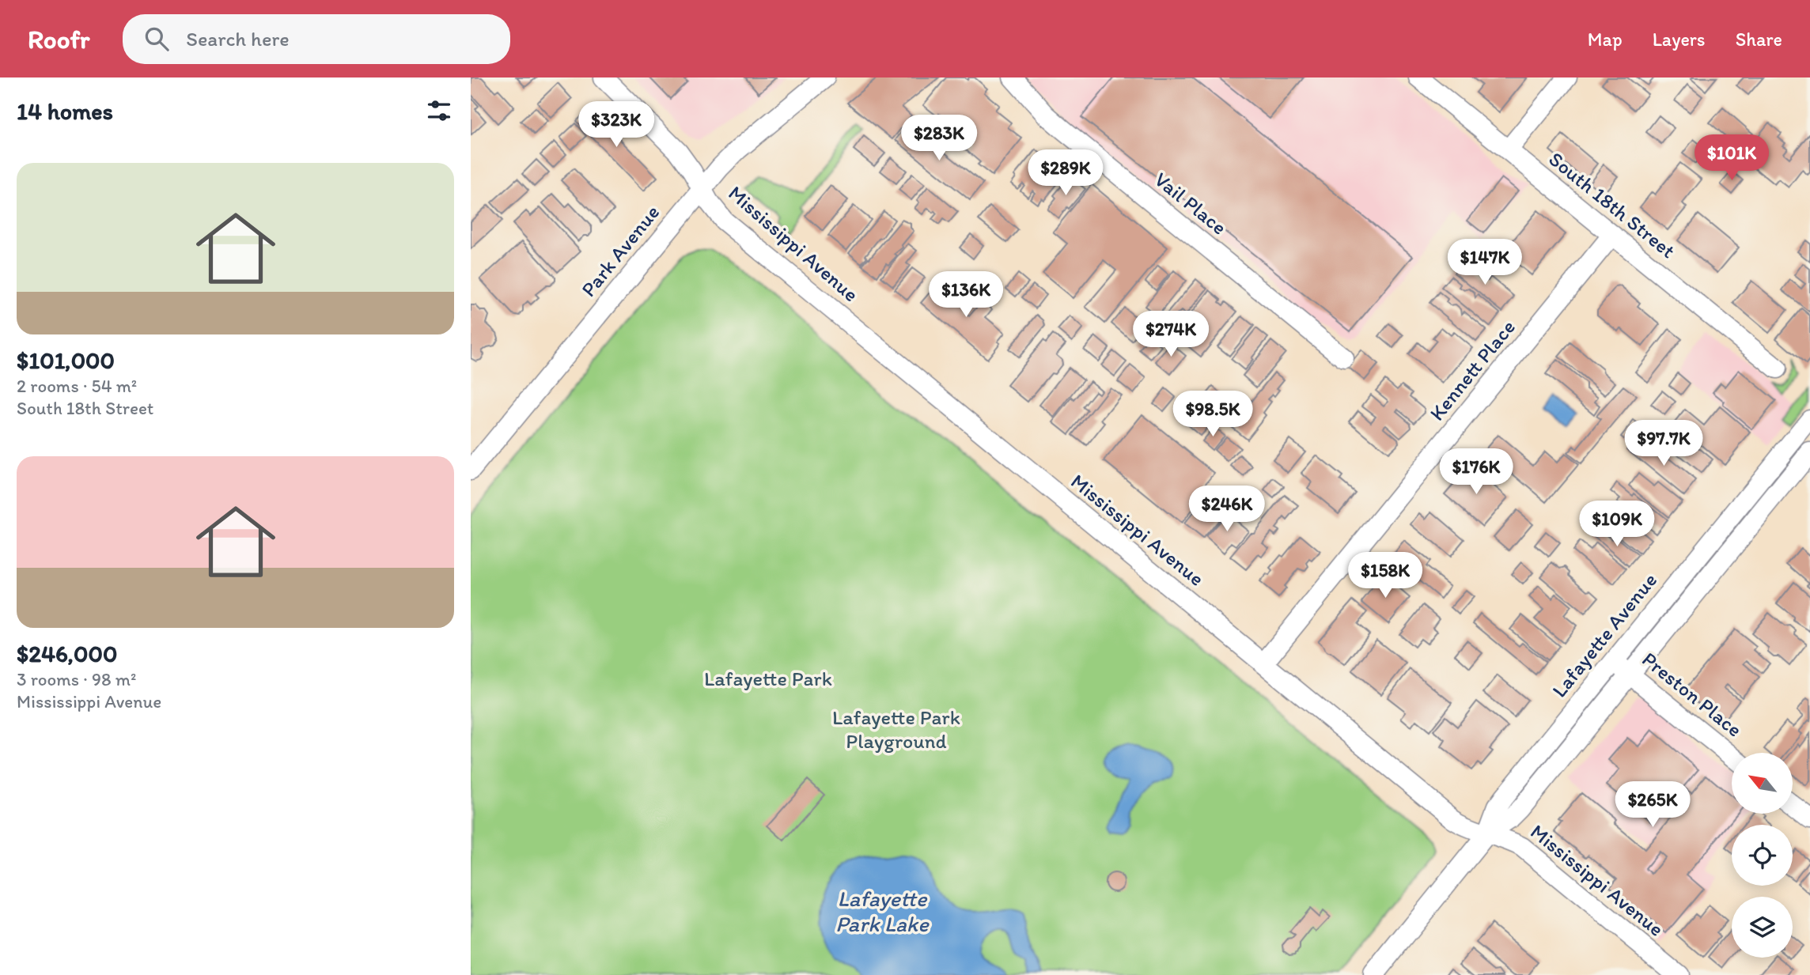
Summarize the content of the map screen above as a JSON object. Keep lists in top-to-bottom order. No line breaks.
{"streets":{"street":["Vail Place","South 18th Street","Mississippi Avenue","Park Avenue","Kennett Place","Lafayette Avenue","Preston Place"]},"crossings":[["South 18th Street","Kennett Place"],["Mississippi Avenue","Park Avenue"],["Mississippi Avenue","Kennett Place"],["Mississippi Avenue","Lafayette Avenue"],["Lafayette Avenue","Preston Place"]],"water":["Lafayette Park Lake"],"parks":["Lafayette Park","Lafayette Park Playground"],"north":"top left","page":{"header":"Roofr","search":"Search here","nav":["Map","Layers","Share"],"heading":"14 homes","price":["$323K","$283K","$101K","$289K","$147K","$136K","$274K","$98.5K","$97.7K","$176K","$246K","$109K","$158K","$265K"],"list":[{"name":"$101,000","note":"2 rooms · 54 m² · South 18th Street"},{"name":"$246,000","note":"3 rooms · 98 m² · Mississippi Avenue"}]}}
